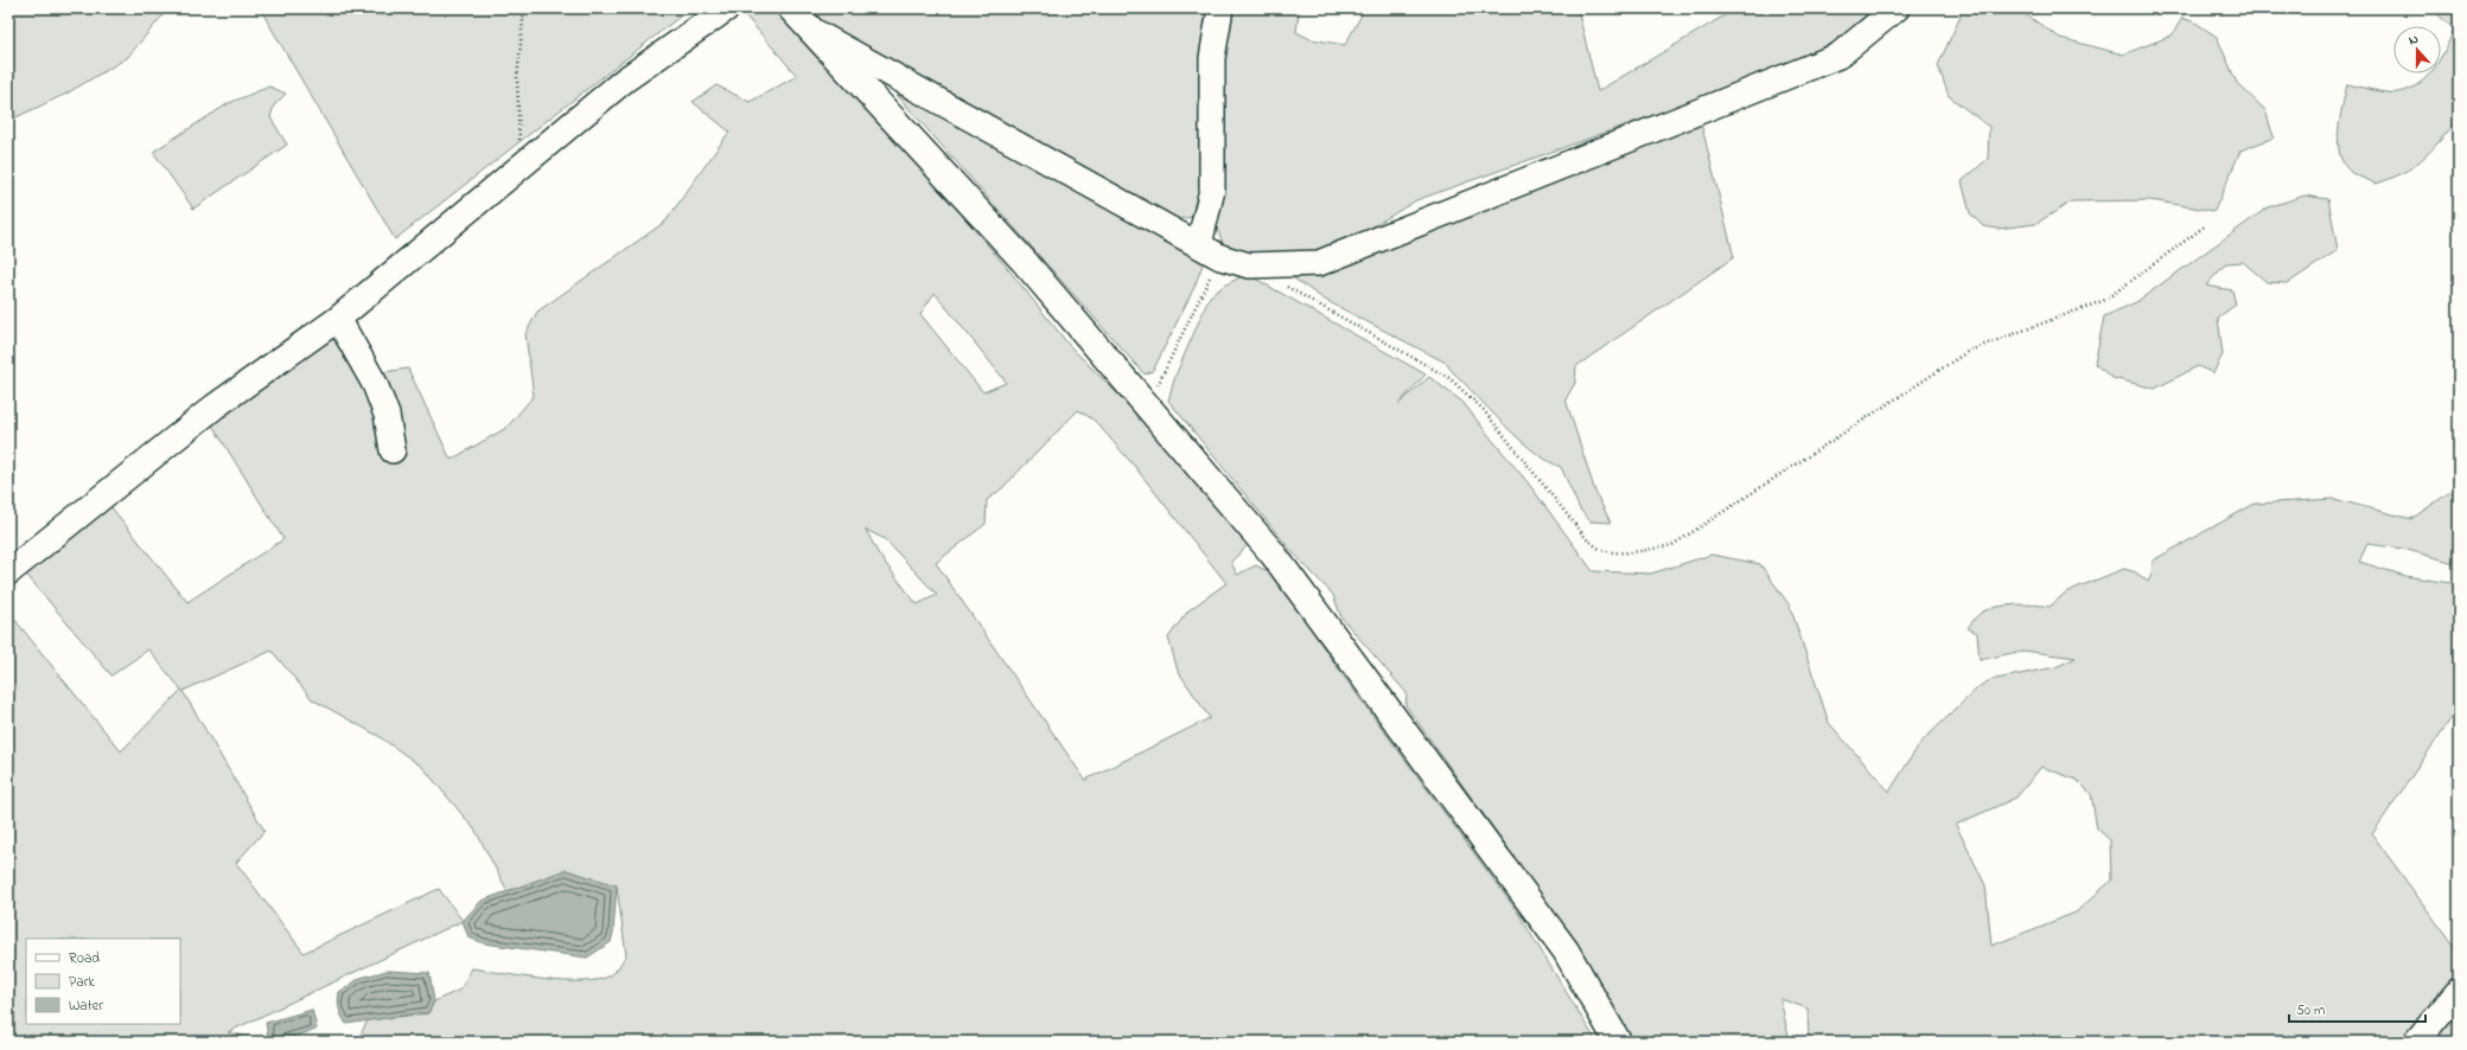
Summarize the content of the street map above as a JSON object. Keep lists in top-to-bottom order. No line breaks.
{"legend":["Road","Park","Water"],"scale_bar":"50 m","north":"top"}
